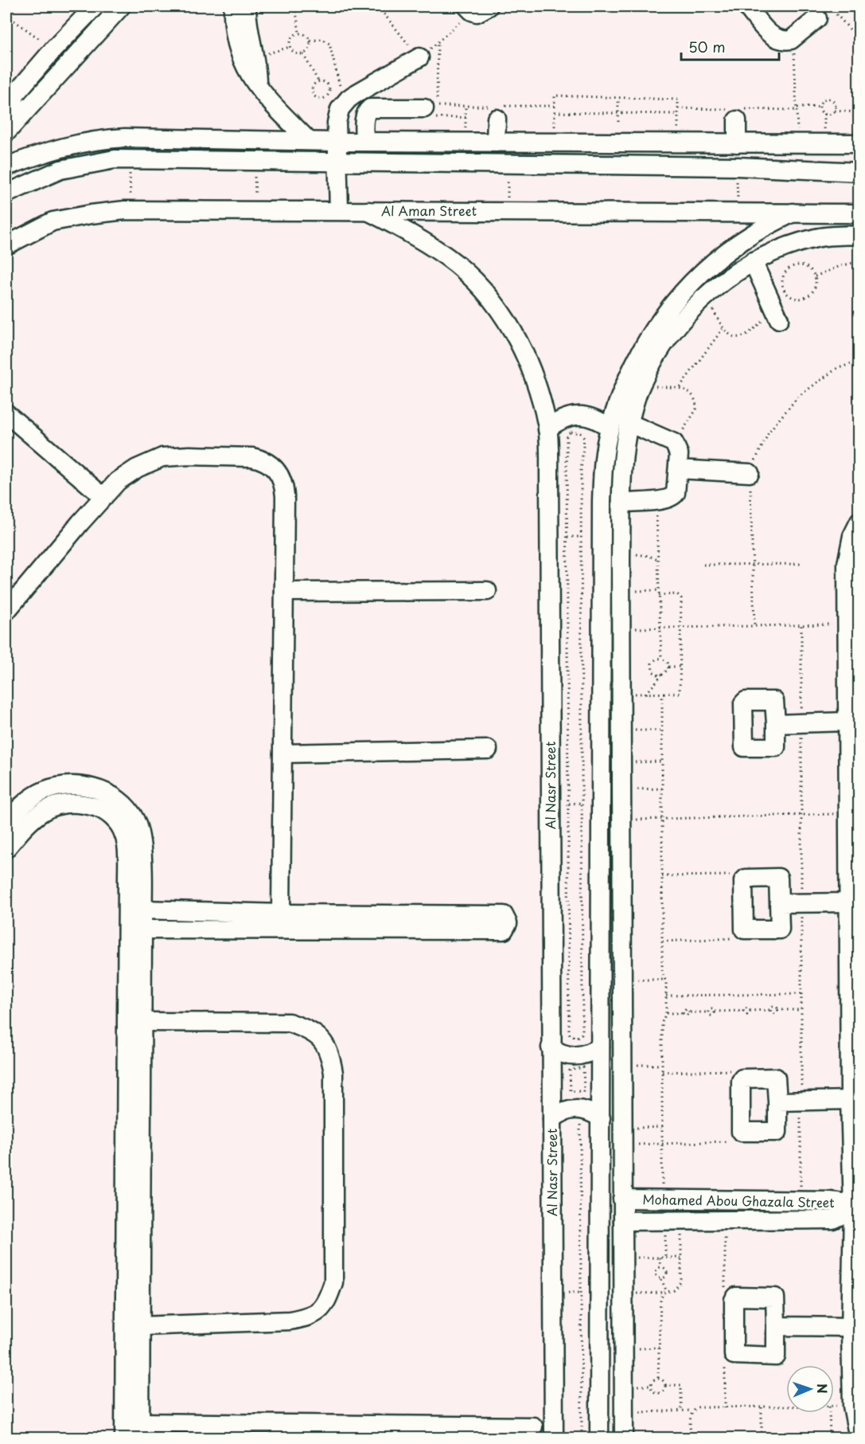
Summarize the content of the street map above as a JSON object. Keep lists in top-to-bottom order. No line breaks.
{"streets":{"street":["Al Aman Street","Al Nasr Street","Mohamed Abou Ghazala Street"]},"crossings":[["Al Aman Street","Al Nasr Street"]],"scale_bar":"50 m","north":"right"}
